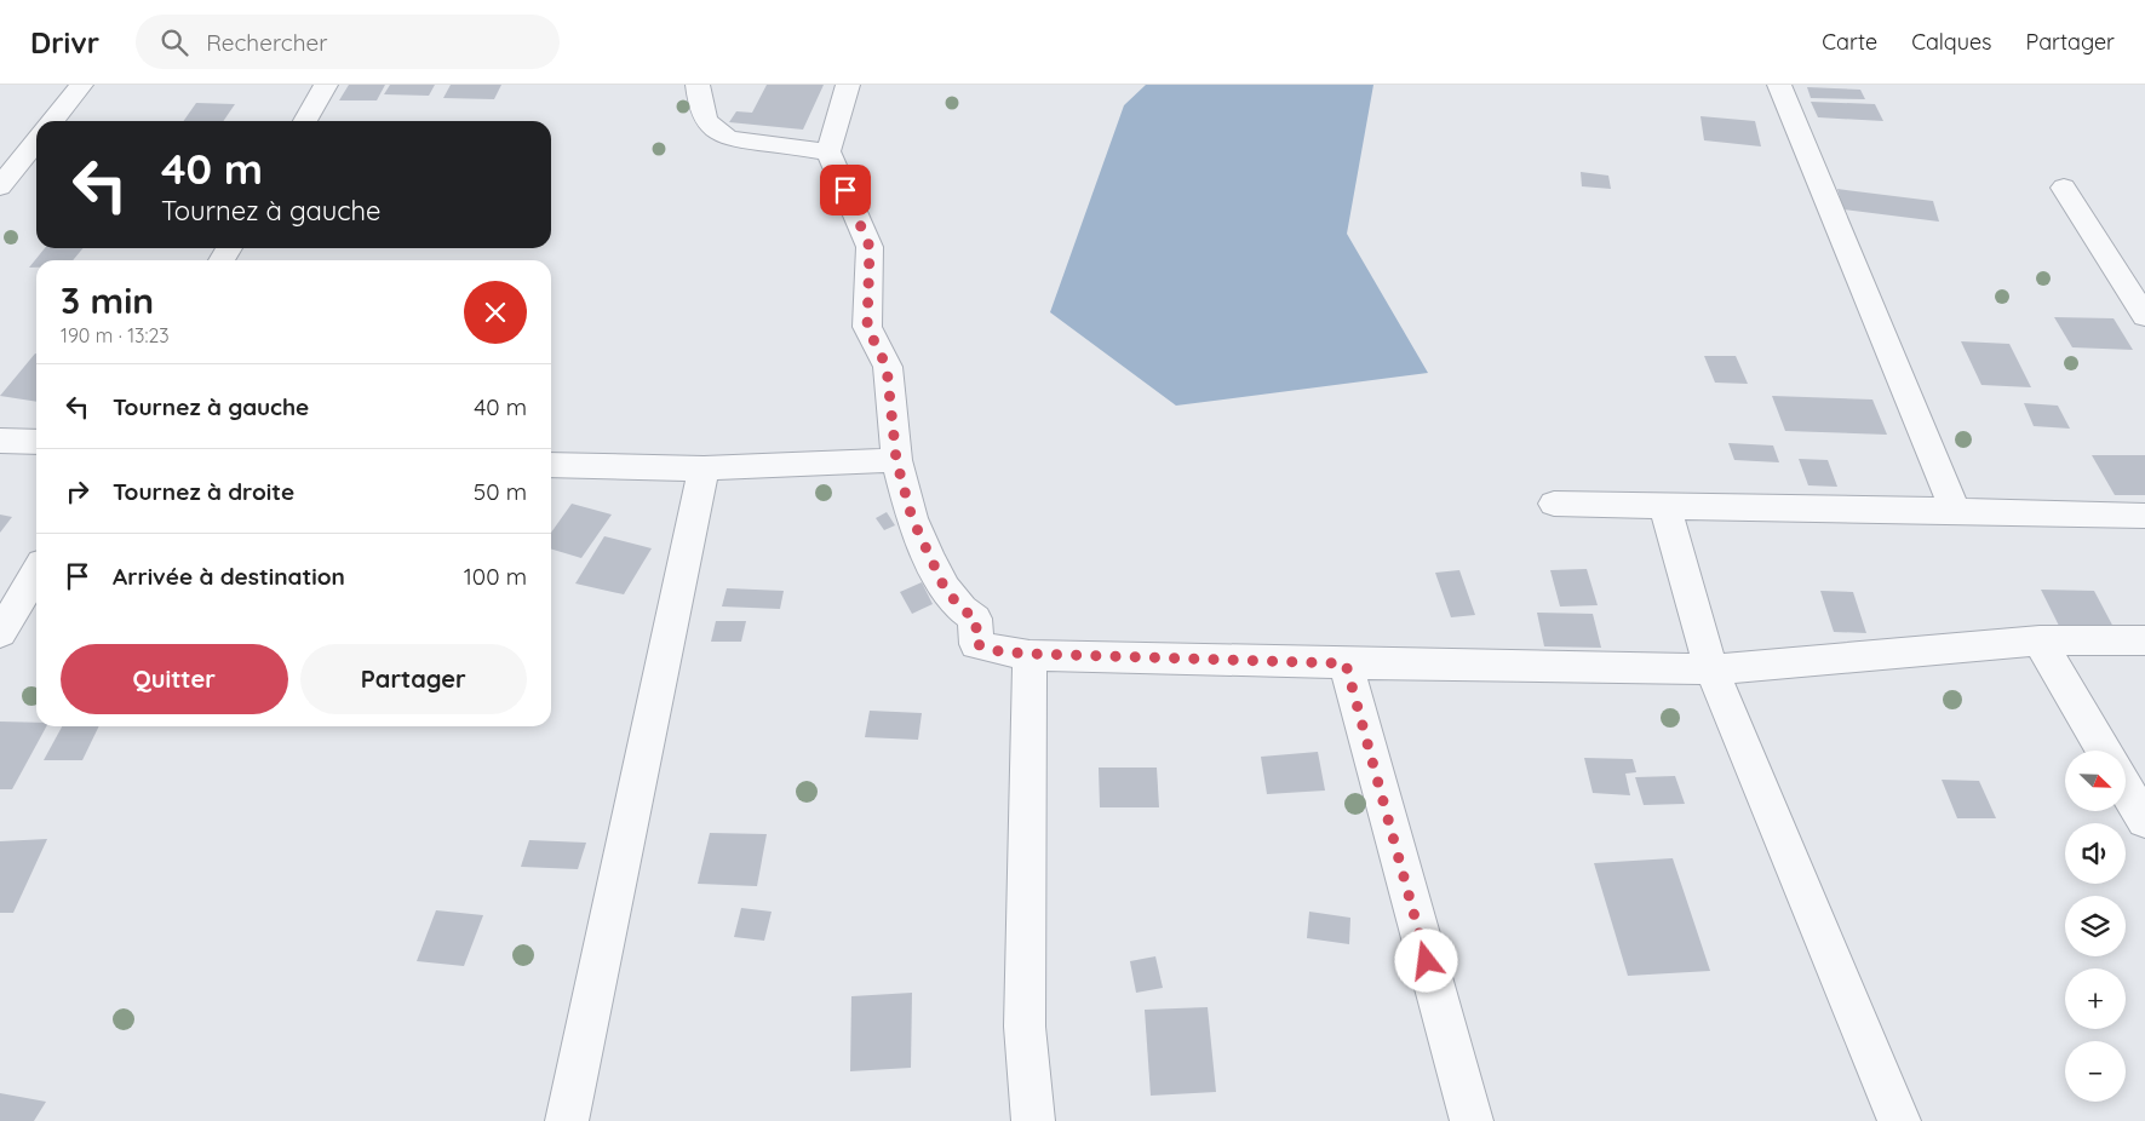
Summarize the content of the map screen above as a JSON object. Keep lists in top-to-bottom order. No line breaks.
{"north":"bottom right","page":{"header":"Drivr","search":"Rechercher","nav":["Carte","Calques","Partager"],"turn":["40 m","Tournez à gauche"],"heading":["3 min","190 m · 13:23"],"list":[{"name":"Tournez à gauche","value":"40 m"},{"name":"Tournez à droite","value":"50 m"},{"name":"Arrivée à destination","value":"100 m"}],"buttons":["Quitter","Partager"],"map_buttons":["+","−"]}}
